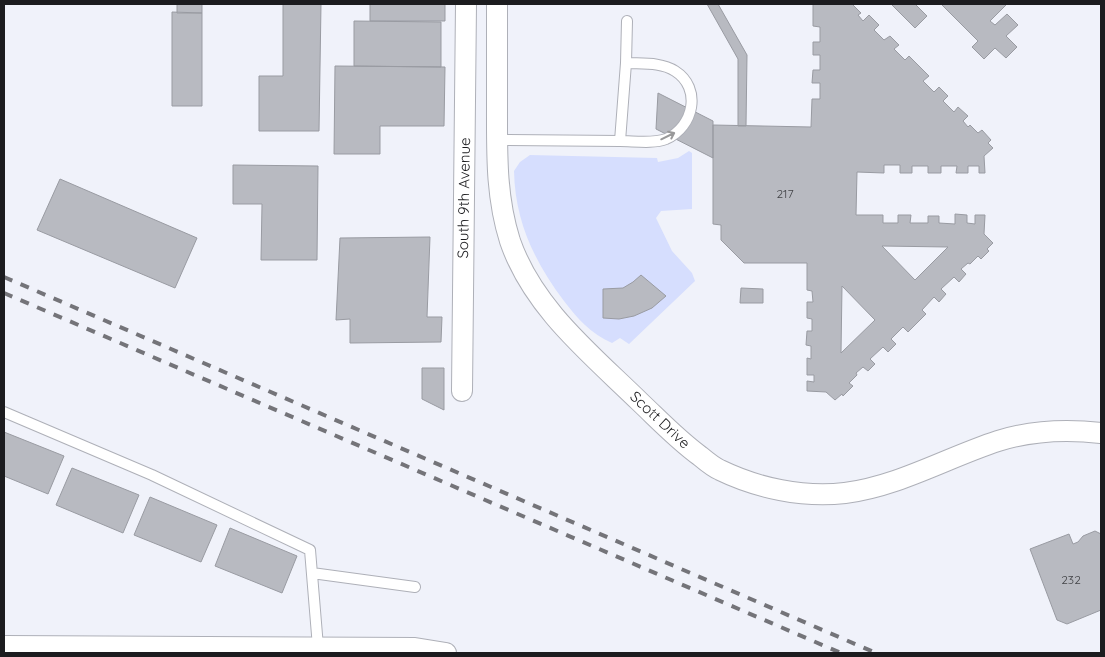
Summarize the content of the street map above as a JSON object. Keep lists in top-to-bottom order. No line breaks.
{"streets":{"street":["South 9th Avenue","Scott Drive"]},"house_numbers":["217","232"]}
